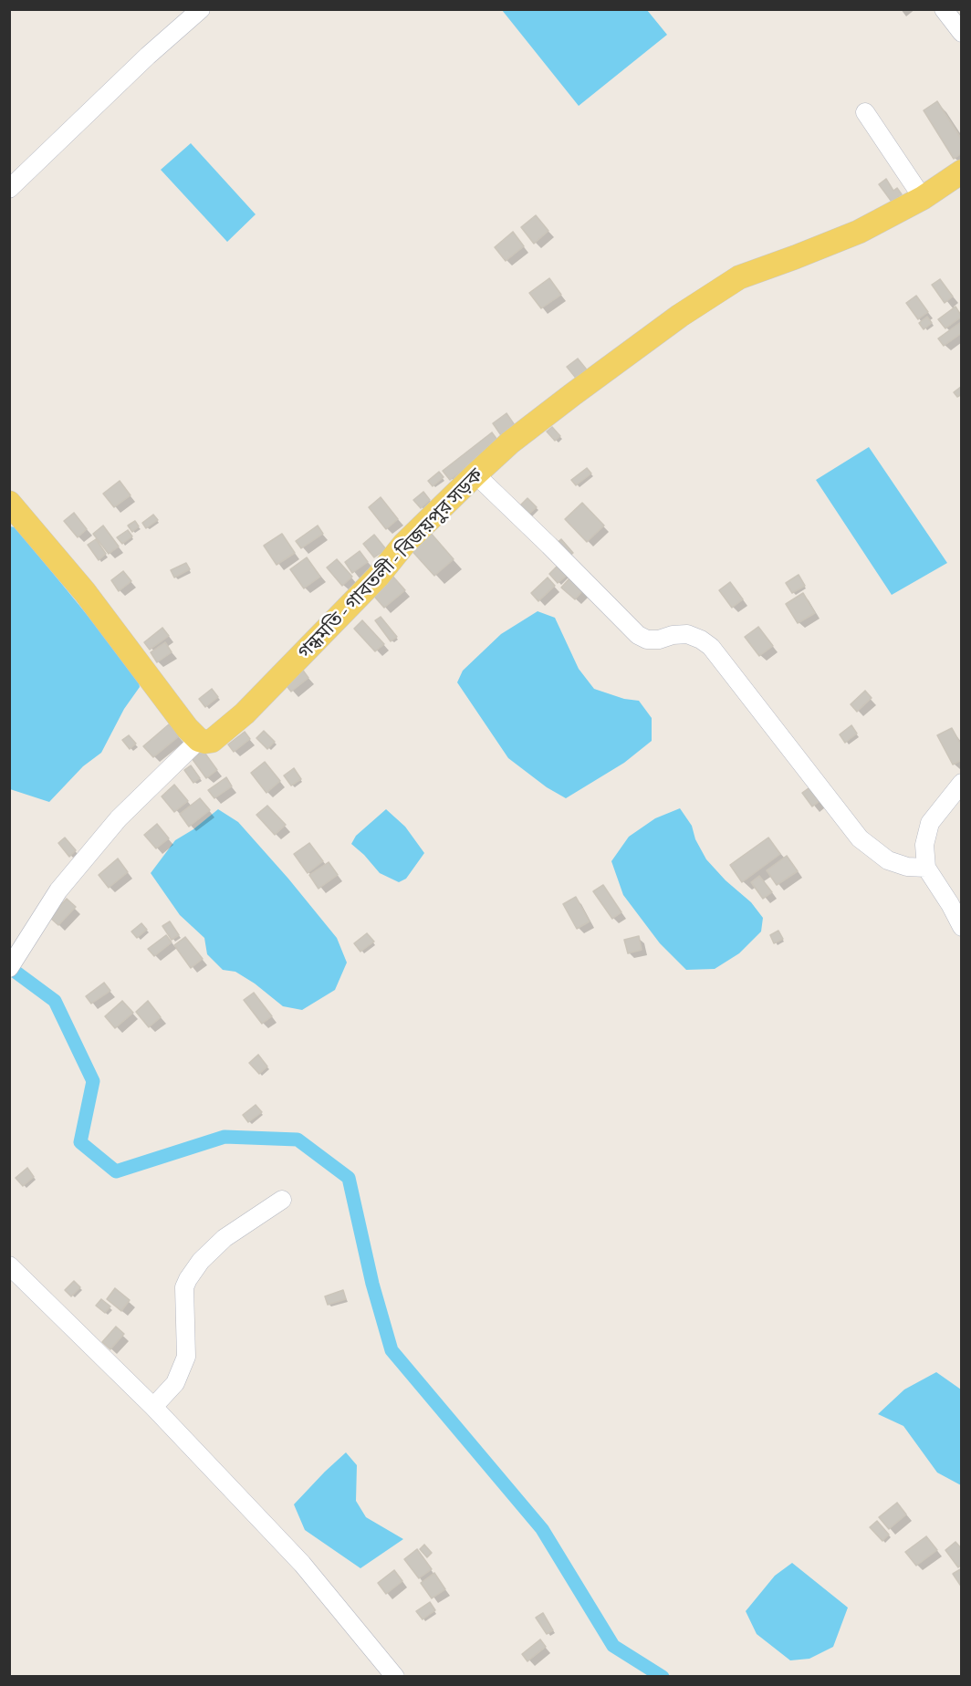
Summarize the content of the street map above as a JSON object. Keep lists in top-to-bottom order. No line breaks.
{"streets":{"main road":["গন্ধমতি - গাবতলী - বিজয়পুর সড়ক"]}}
